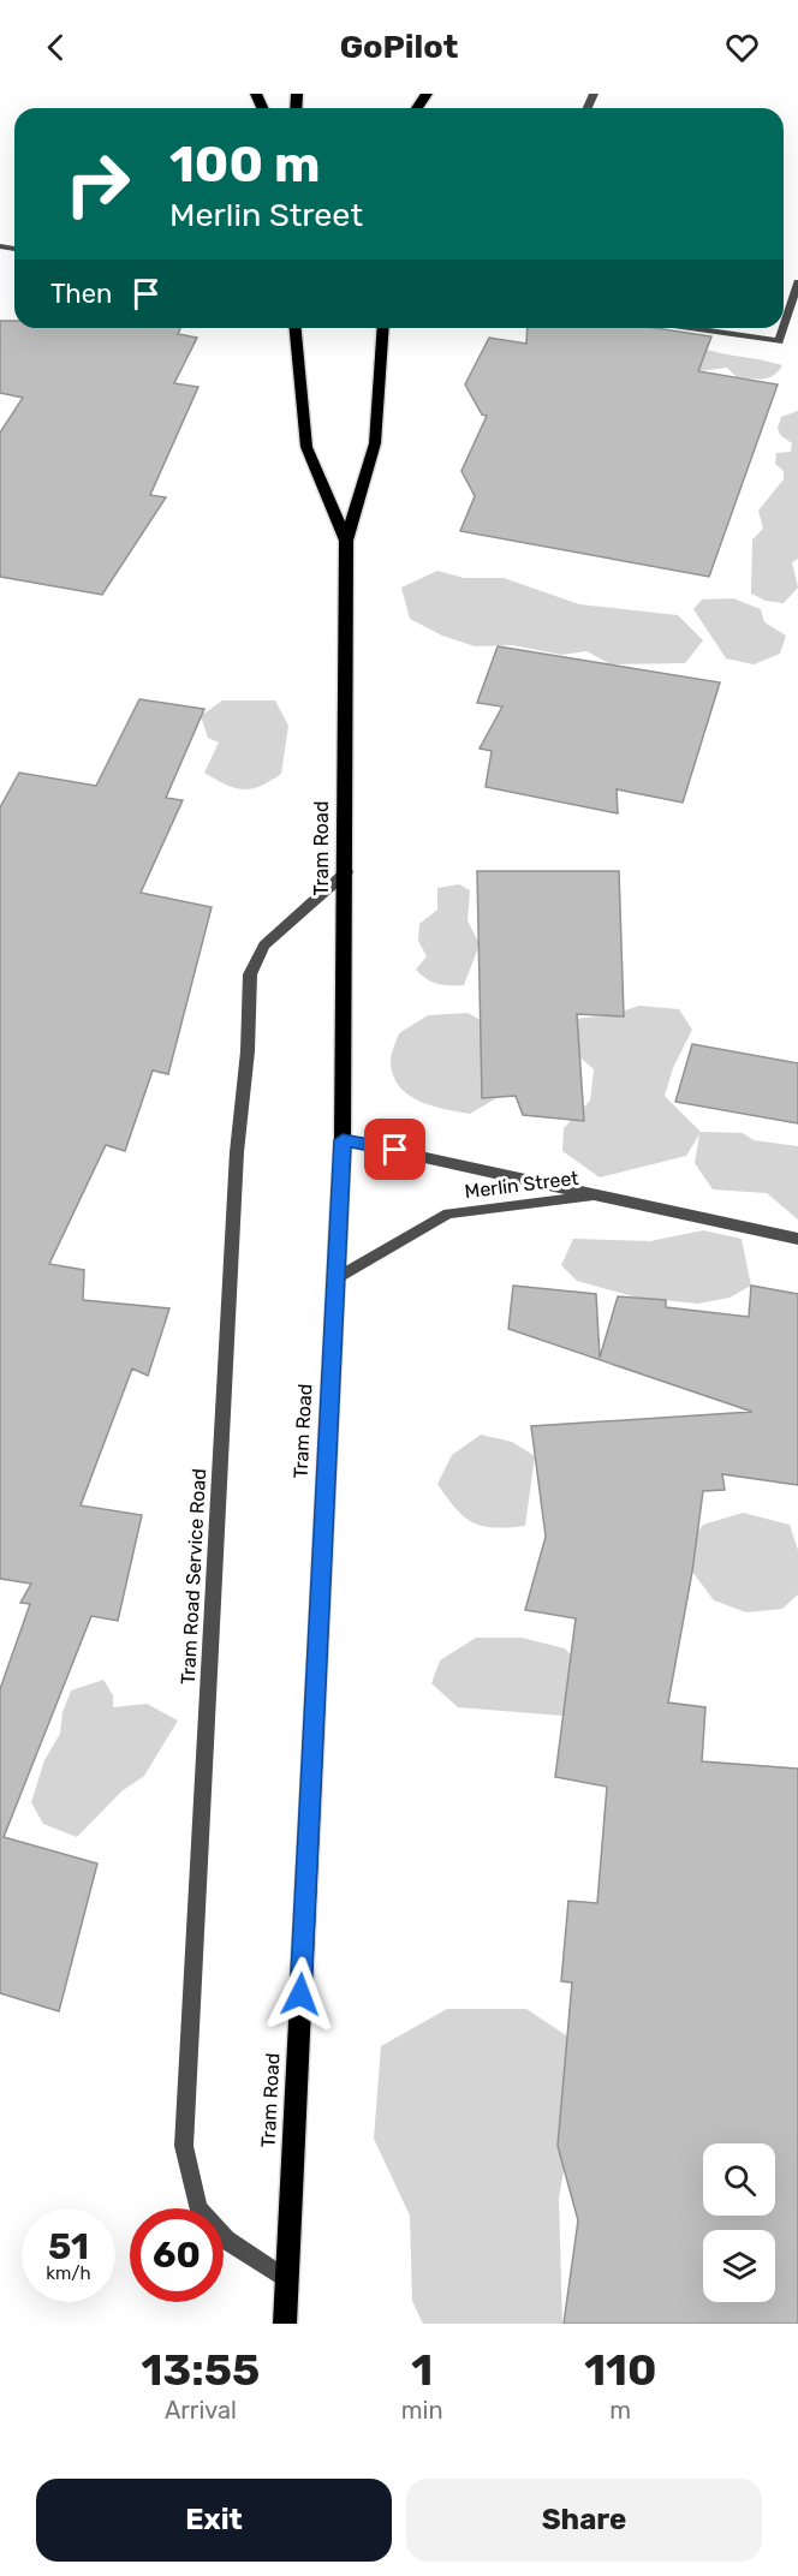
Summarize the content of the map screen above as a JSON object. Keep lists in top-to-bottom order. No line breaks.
{"streets":{"main road":["Tram Road"],"street":["Merlin Street","Tram Road Service Road"]},"crossings":[["Tram Road","Merlin Street"],["Tram Road","Tram Road Service Road"]],"page":{"header":"GoPilot","turn":["100 m","Merlin Street"],"then":"Then","speed":"51 km/h","limit":"60","eta":["13:55","Arrival","1","min","110","m"],"buttons":["Exit","Share"]}}
